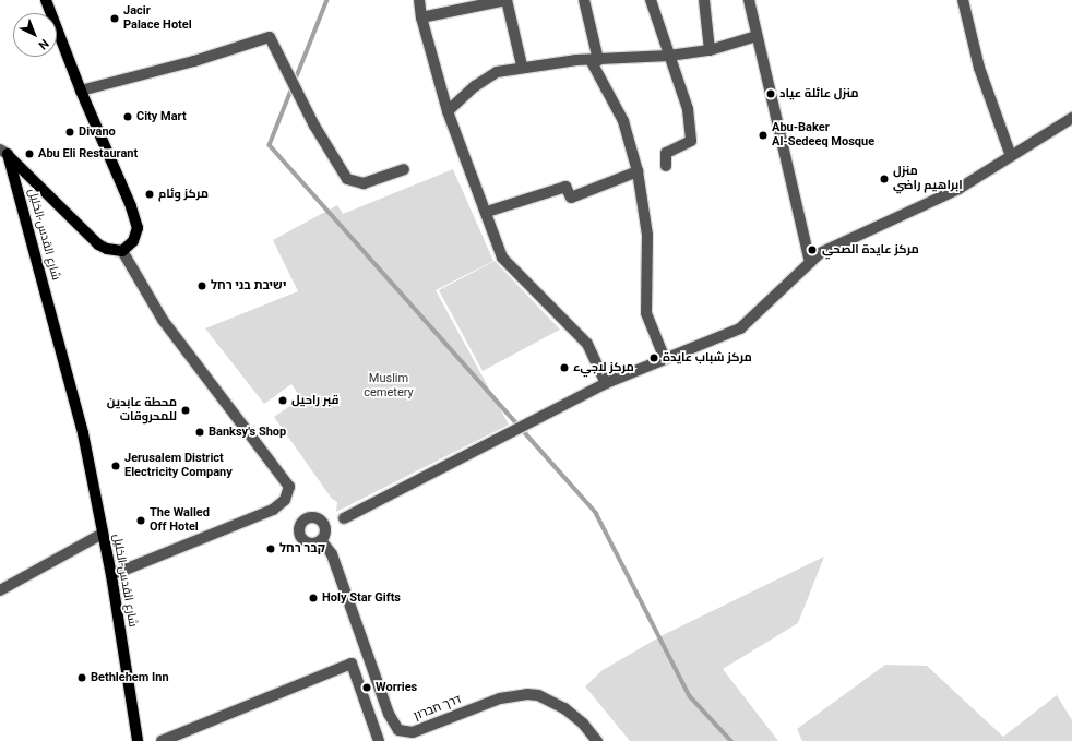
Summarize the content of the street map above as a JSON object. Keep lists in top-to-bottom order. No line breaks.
{"streets":{"main road":["شارع القدس-الخليل"],"street":["דרך חברון"]},"parks":["Muslim cemetery"],"places":["Jacir Palace Hotel","منزل عائلة عياد","City Mart","Divano","Abu-Baker Al-Sedeeq Mosque","Abu Eli Restaurant","منزل ابراهيم راضي","مركز وئام","مركز عايدة الصحي","ישיבת בני רחל","مركز شباب عايدة","مركز لاجيء","قبر راحيل","محطة عابدين للمحروقات","Banksy's Shop","Jerusalem District Electricity Company","The Walled Off Hotel","קבר רחל","Holy Star Gifts","Bethlehem Inn","Worries"],"north":"bottom right"}
